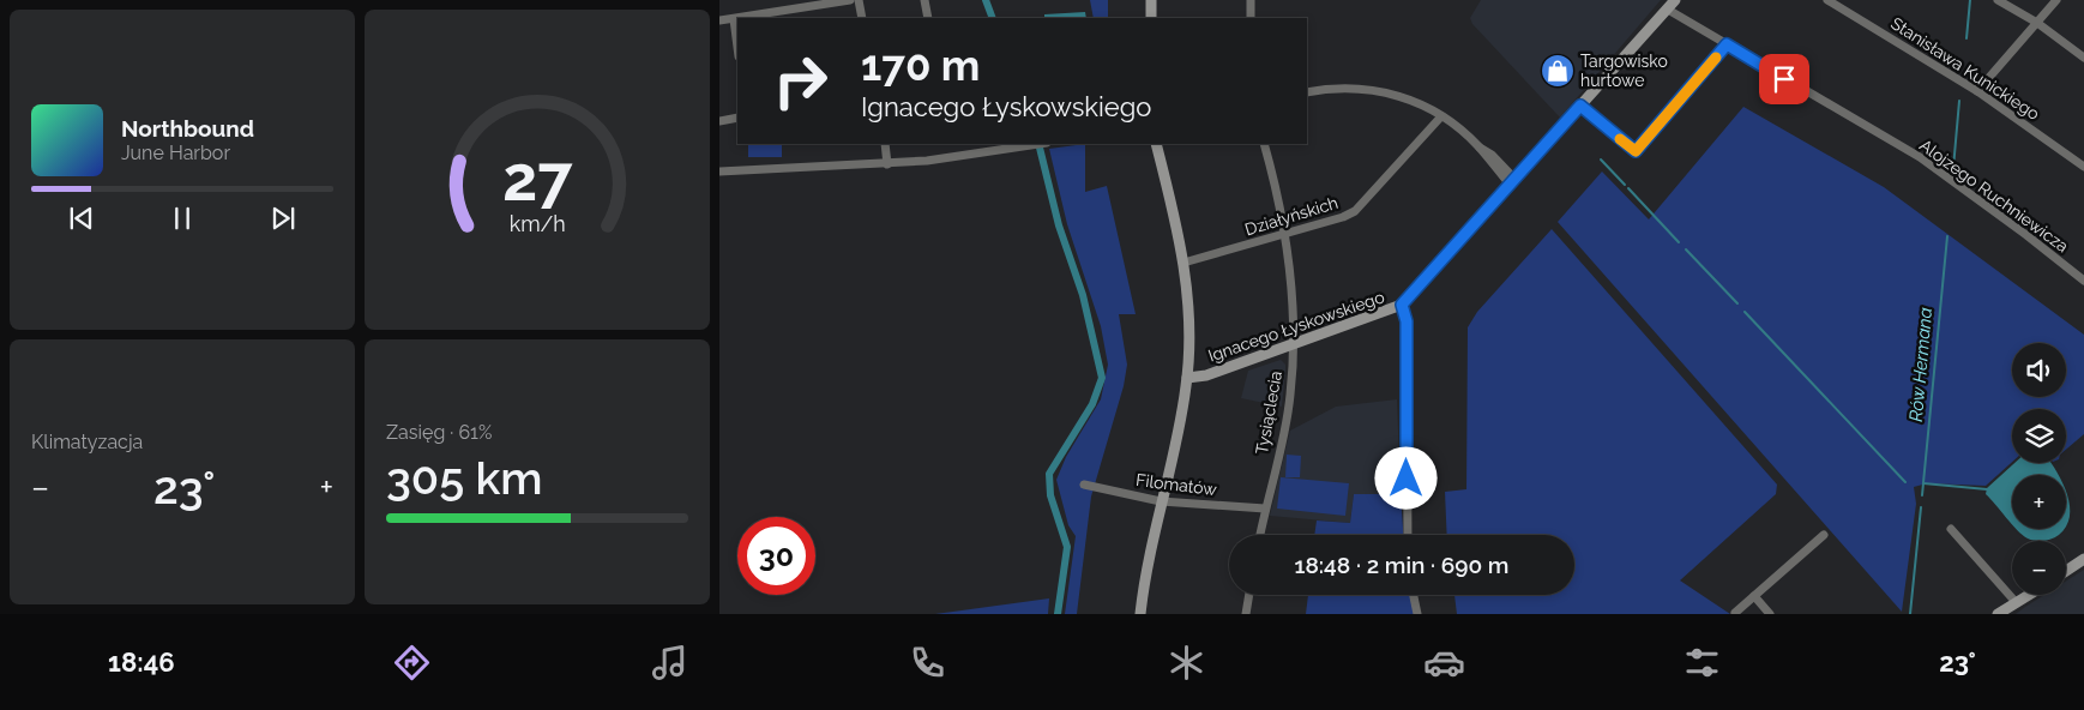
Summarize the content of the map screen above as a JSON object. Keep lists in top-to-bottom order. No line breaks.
{"streets":{"street":["Stanisława Kunickiego","Alojzego Ruchniewicza","Działyńskich","Ignacego Łyskowskiego","Tysiąclecia","Filomatów"]},"crossings":[["Alojzego Ruchniewicza","Ignacego Łyskowskiego"],["Działyńskich","Tysiąclecia"],["Ignacego Łyskowskiego","Tysiąclecia"],["Tysiąclecia","Filomatów"]],"water":["Rów Hermana"],"places":{"shop":["Targowisko hurtowe"]},"page":{"turn":["170 m","Ignacego Łyskowskiego"],"song":["Northbound","June Harbor"],"tile":["Klimatyzacja",["Zasięg · 61%","305 km"]],"map_buttons":["+","−"],"heat":["−","23°","+"],"limit":"30","trip":"18:48 · 2 min · 690 m","tabs":["18:46","23°"],"gauge":["27","km/h"]}}
